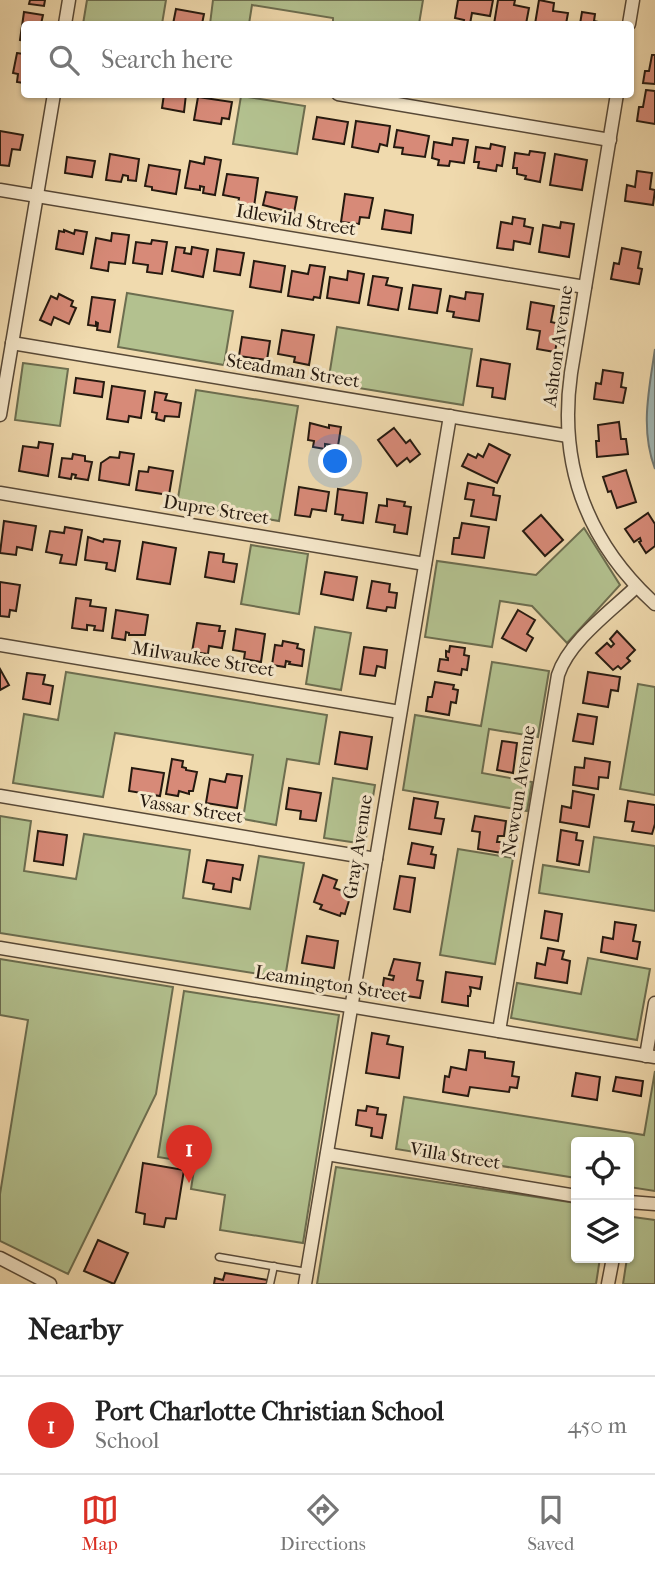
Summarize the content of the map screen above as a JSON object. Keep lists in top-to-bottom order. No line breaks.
{"streets":{"street":["Idlewild Street","Ashton Avenue","Steadman Street","Dupre Street","Milwaukee Street","Newcun Avenue","Vassar Street","Gray Avenue","Leamington Street","Villa Street"]},"crossings":[["Idlewild Street","Ashton Avenue"],["Ashton Avenue","Steadman Street"],["Ashton Avenue","Newcun Avenue"],["Steadman Street","Gray Avenue"],["Dupre Street","Gray Avenue"],["Milwaukee Street","Gray Avenue"],["Newcun Avenue","Leamington Street"],["Vassar Street","Gray Avenue"],["Gray Avenue","Leamington Street"],["Gray Avenue","Villa Street"]],"page":{"search":"Search here","pins":"1","heading":"Nearby","list":[{"mark":"1","name":"Port Charlotte Christian School","note":"School","value":"450 m"}],"nav":["Map","Directions","Saved"]}}
